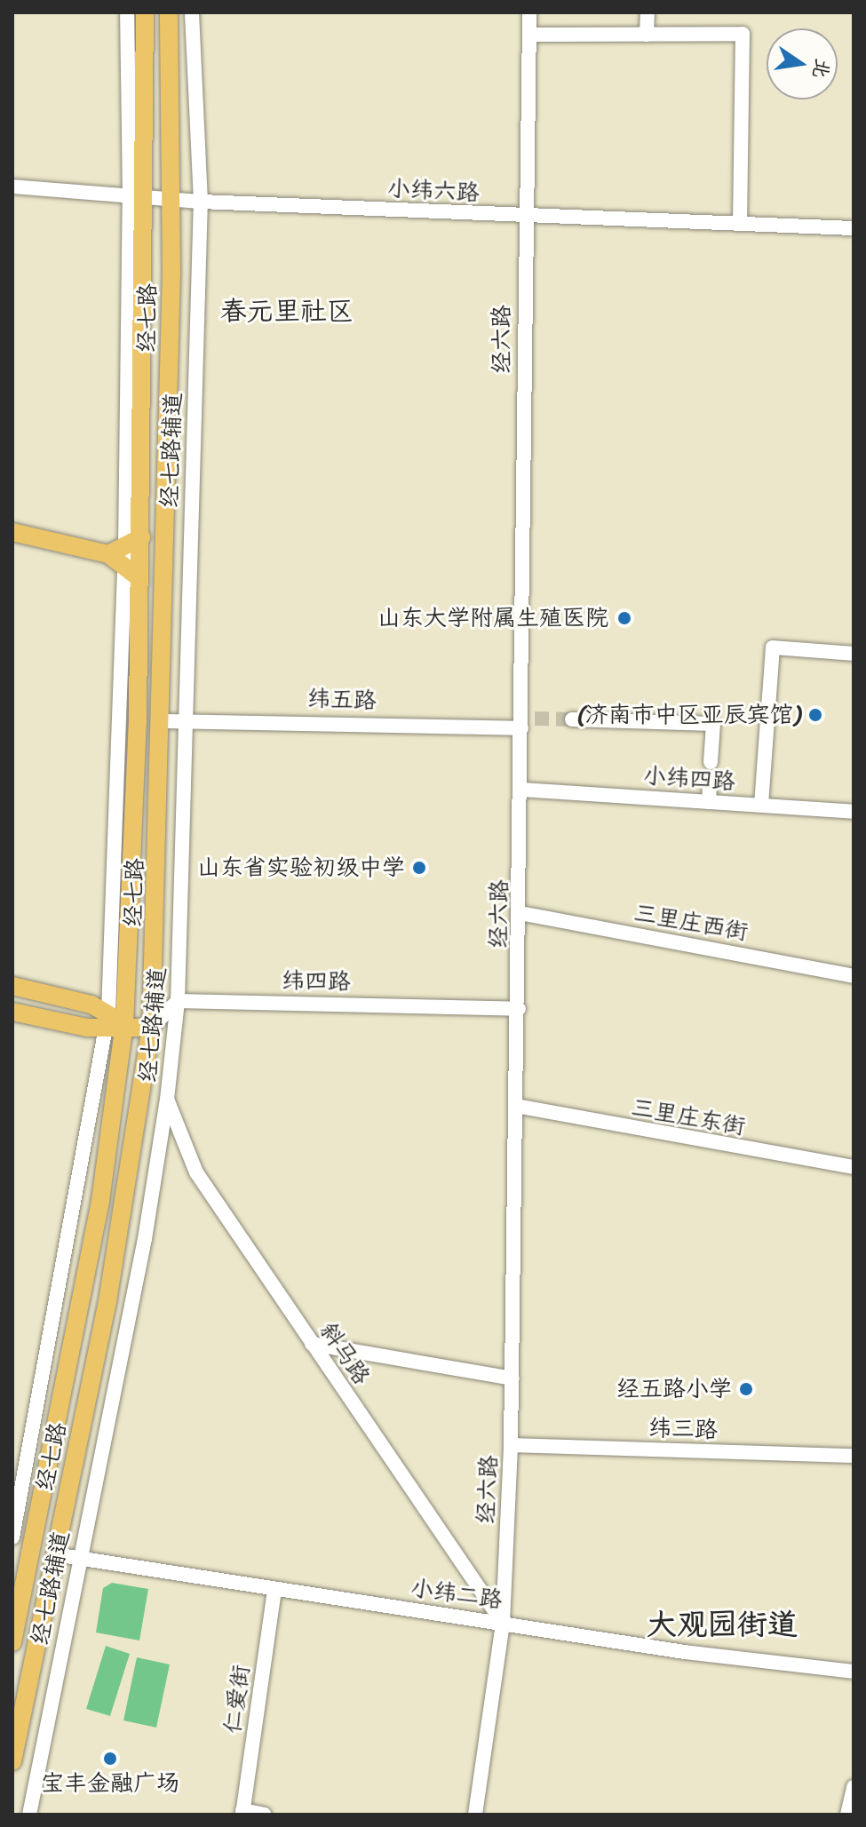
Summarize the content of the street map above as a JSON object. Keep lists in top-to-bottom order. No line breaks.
{"streets":{"main road":["经七路"],"street":["小纬六路","经六路","经七路辅道","纬五路","小纬四路","三里庄西街","纬四路","三里庄东街","斜马路","纬三路","小纬二路","仁爱街"]},"crossings":[["小纬六路","经七路"],["小纬六路","经六路"],["小纬六路","经七路辅道"],["经七路","经七路辅道"],["经七路","纬五路"],["经七路","小纬二路"],["经六路","纬五路"],["经六路","小纬四路"],["经六路","三里庄西街"],["经六路","纬四路"],["经六路","三里庄东街"],["经六路","斜马路"],["经六路","纬三路"],["经六路","小纬二路"],["经七路辅道","纬五路"],["经七路辅道","纬四路"],["经七路辅道","斜马路"],["经七路辅道","小纬二路"],["斜马路","小纬二路"],["小纬二路","仁爱街"]],"districts":["春元里社区","大观园街道"],"places":["山东大学附属生殖医院","(济南市中区亚辰宾馆)","山东省实验初级中学","经五路小学","宝丰金融广场"],"north":"right"}
